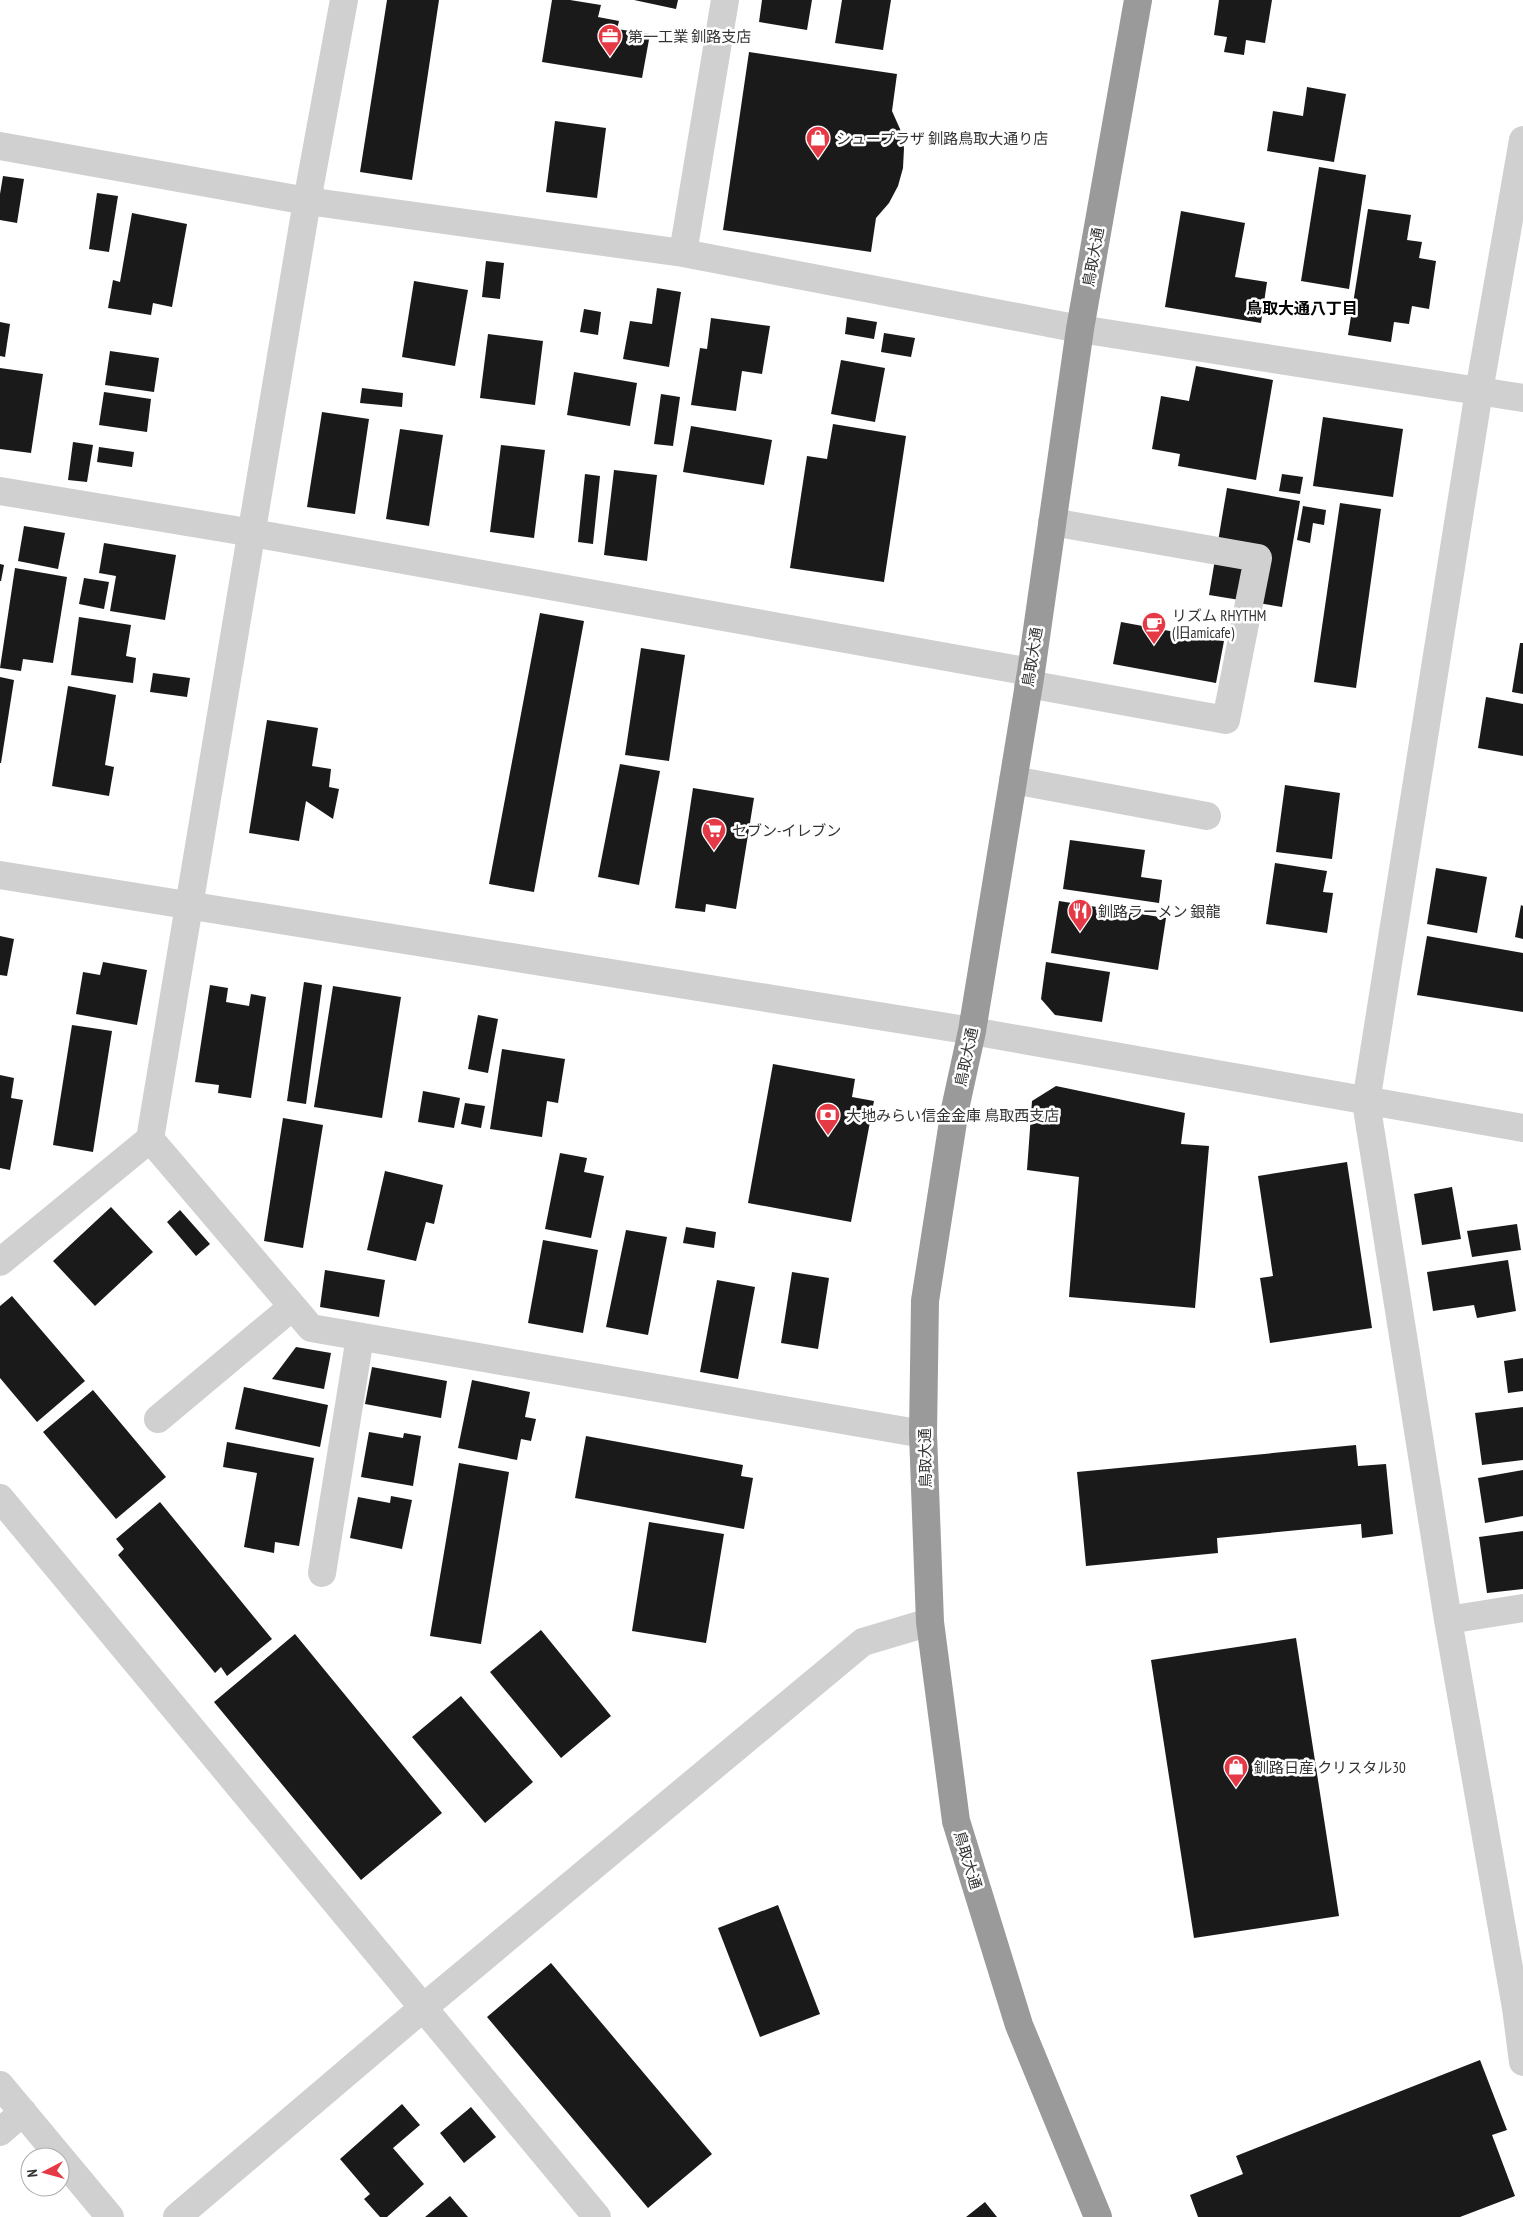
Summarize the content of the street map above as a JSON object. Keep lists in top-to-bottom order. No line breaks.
{"streets":{"highway":["鳥取大通"]},"districts":["鳥取大通八丁目"],"places":{"office":["第一工業 釧路支店"],"shop":["シュープラザ 釧路鳥取大通り店","釧路日産 クリスタル30"],"cafe":["リズム RHYTHM (旧amicafe)"],"supermarket":["セブン-イレブン"],"restaurant":["釧路ラーメン 銀龍"],"bank":["大地みらい信金金庫 鳥取西支店"]},"north":"left"}
